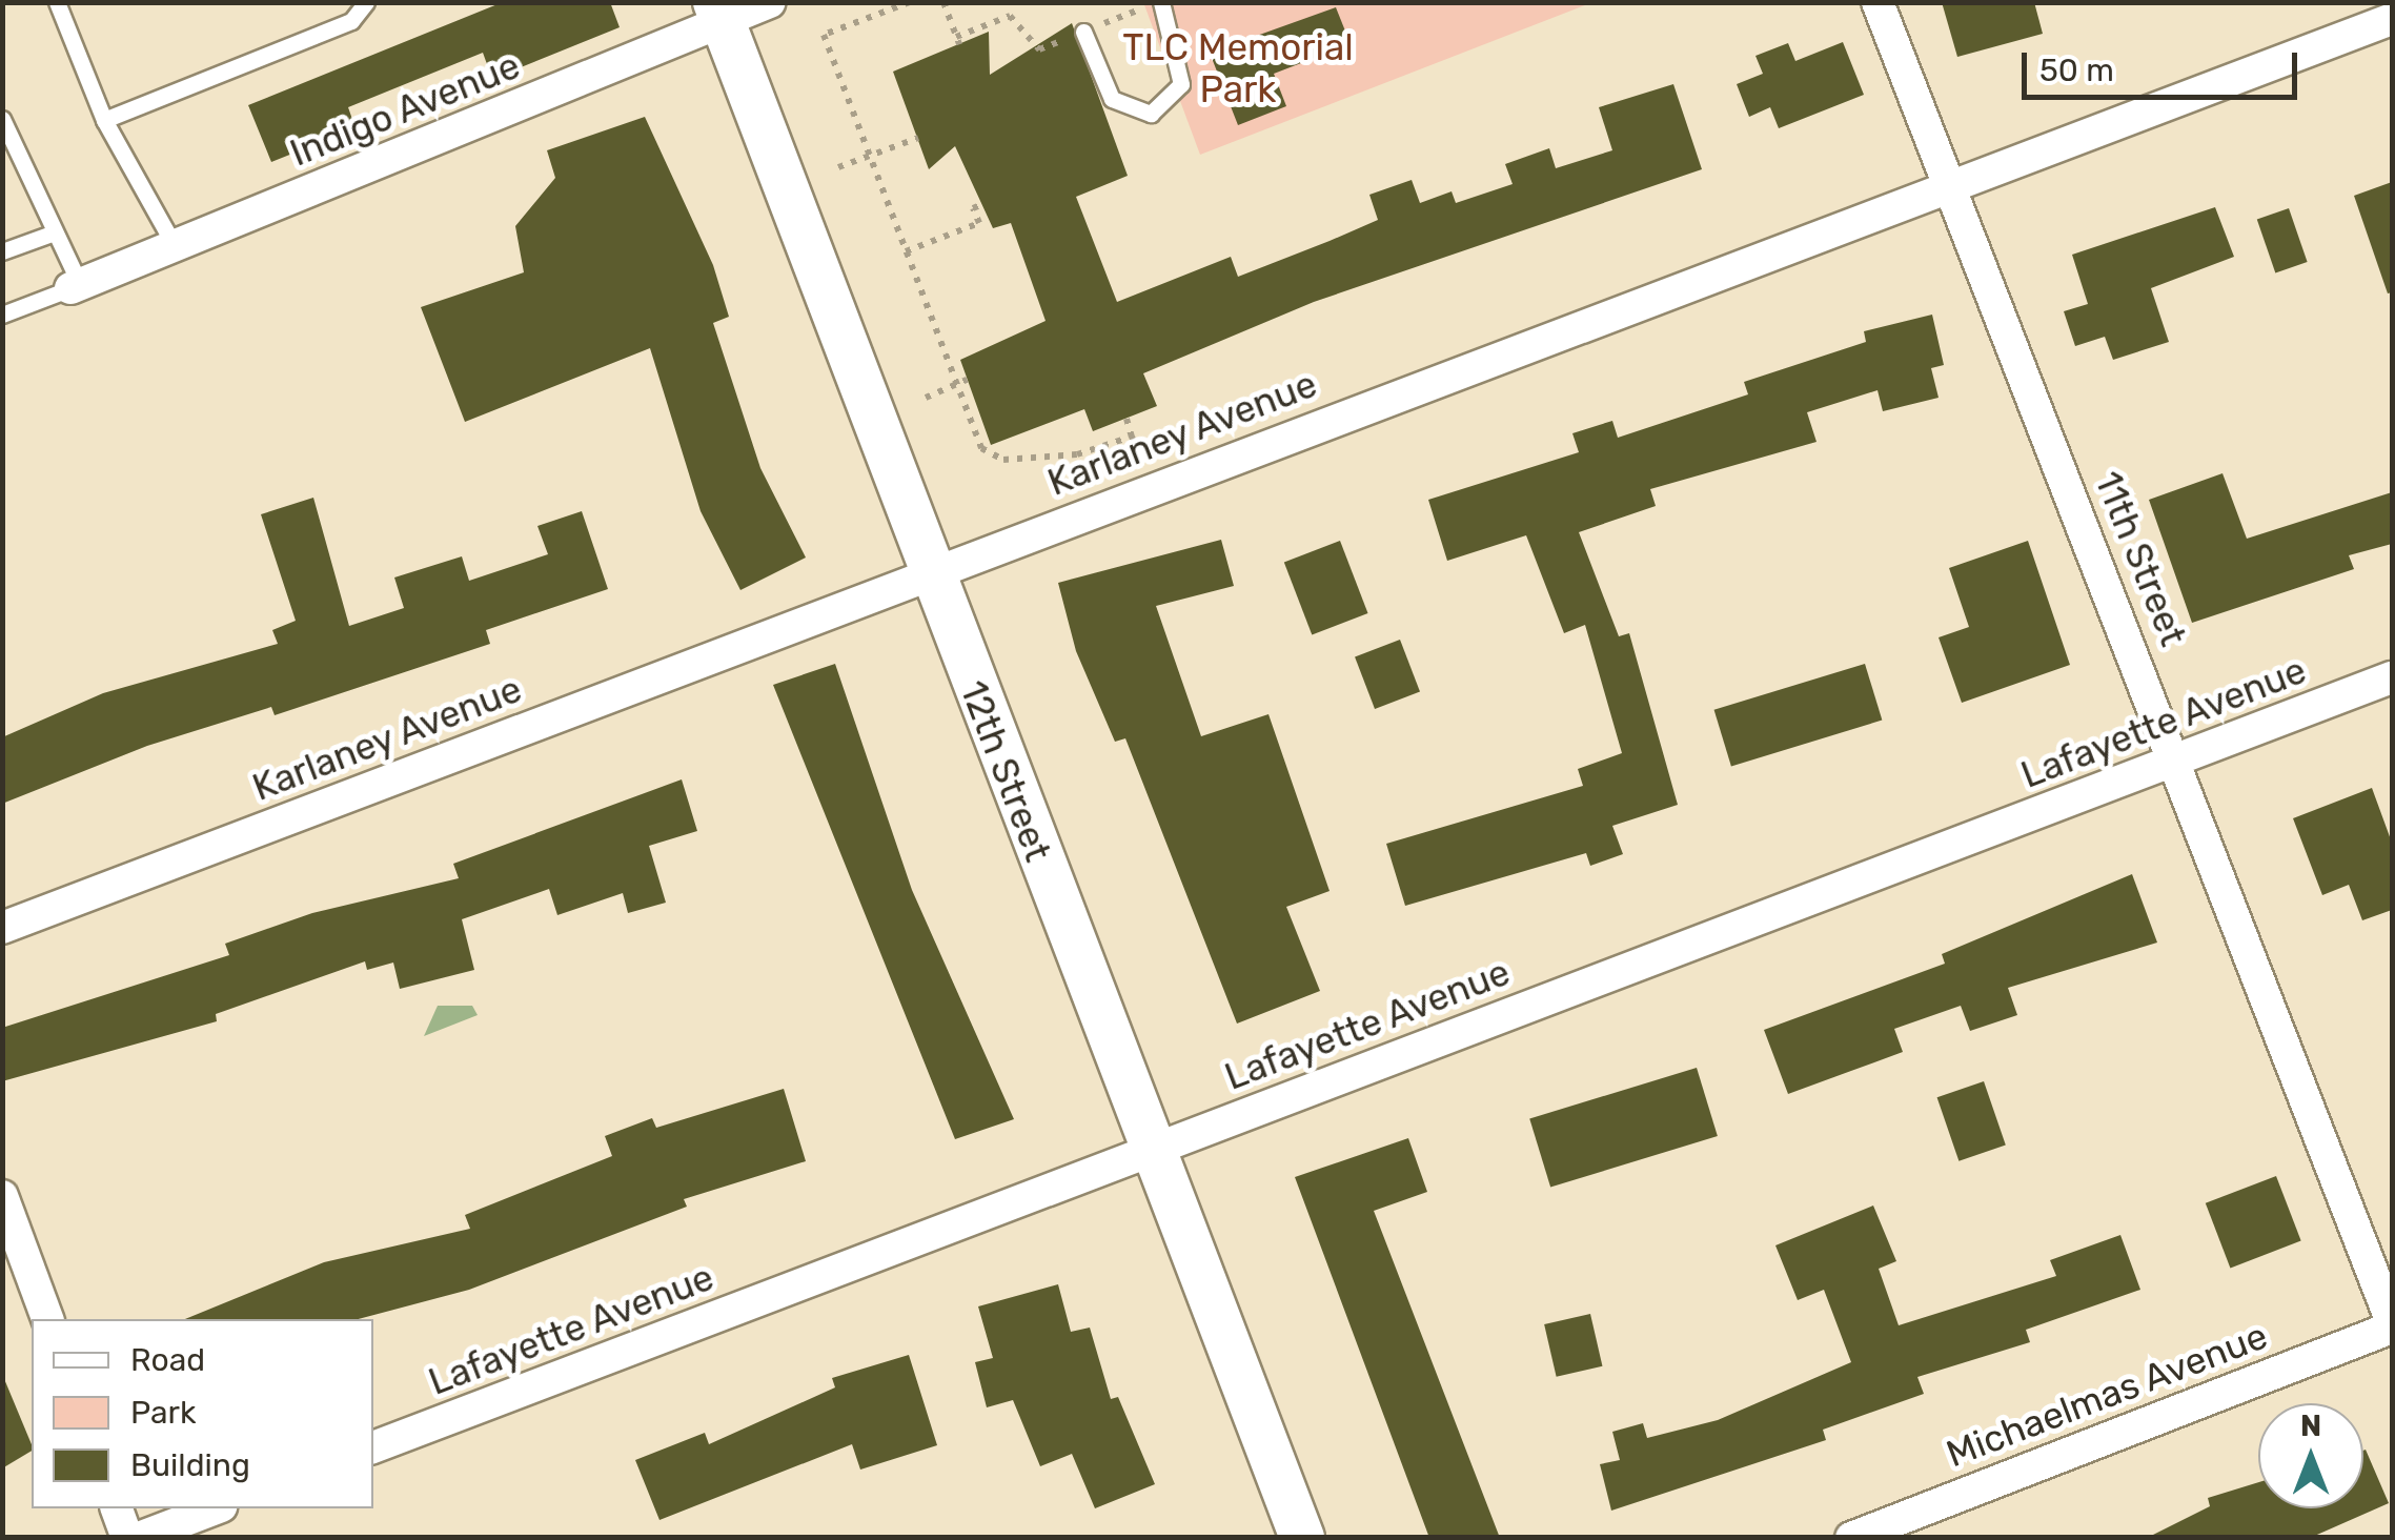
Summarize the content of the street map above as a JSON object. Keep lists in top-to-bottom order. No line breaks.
{"streets":{"main road":["12th Street"],"street":["Indigo Avenue","Karlaney Avenue","11th Street","Lafayette Avenue","Michaelmas Avenue"]},"crossings":[["Indigo Avenue","12th Street"],["Karlaney Avenue","11th Street"],["Karlaney Avenue","12th Street"],["11th Street","Lafayette Avenue"],["11th Street","Michaelmas Avenue"],["Lafayette Avenue","12th Street"]],"parks":["TLC Memorial Park"],"legend":["Road","Park","Building"],"scale_bar":"50 m","north":"top"}
